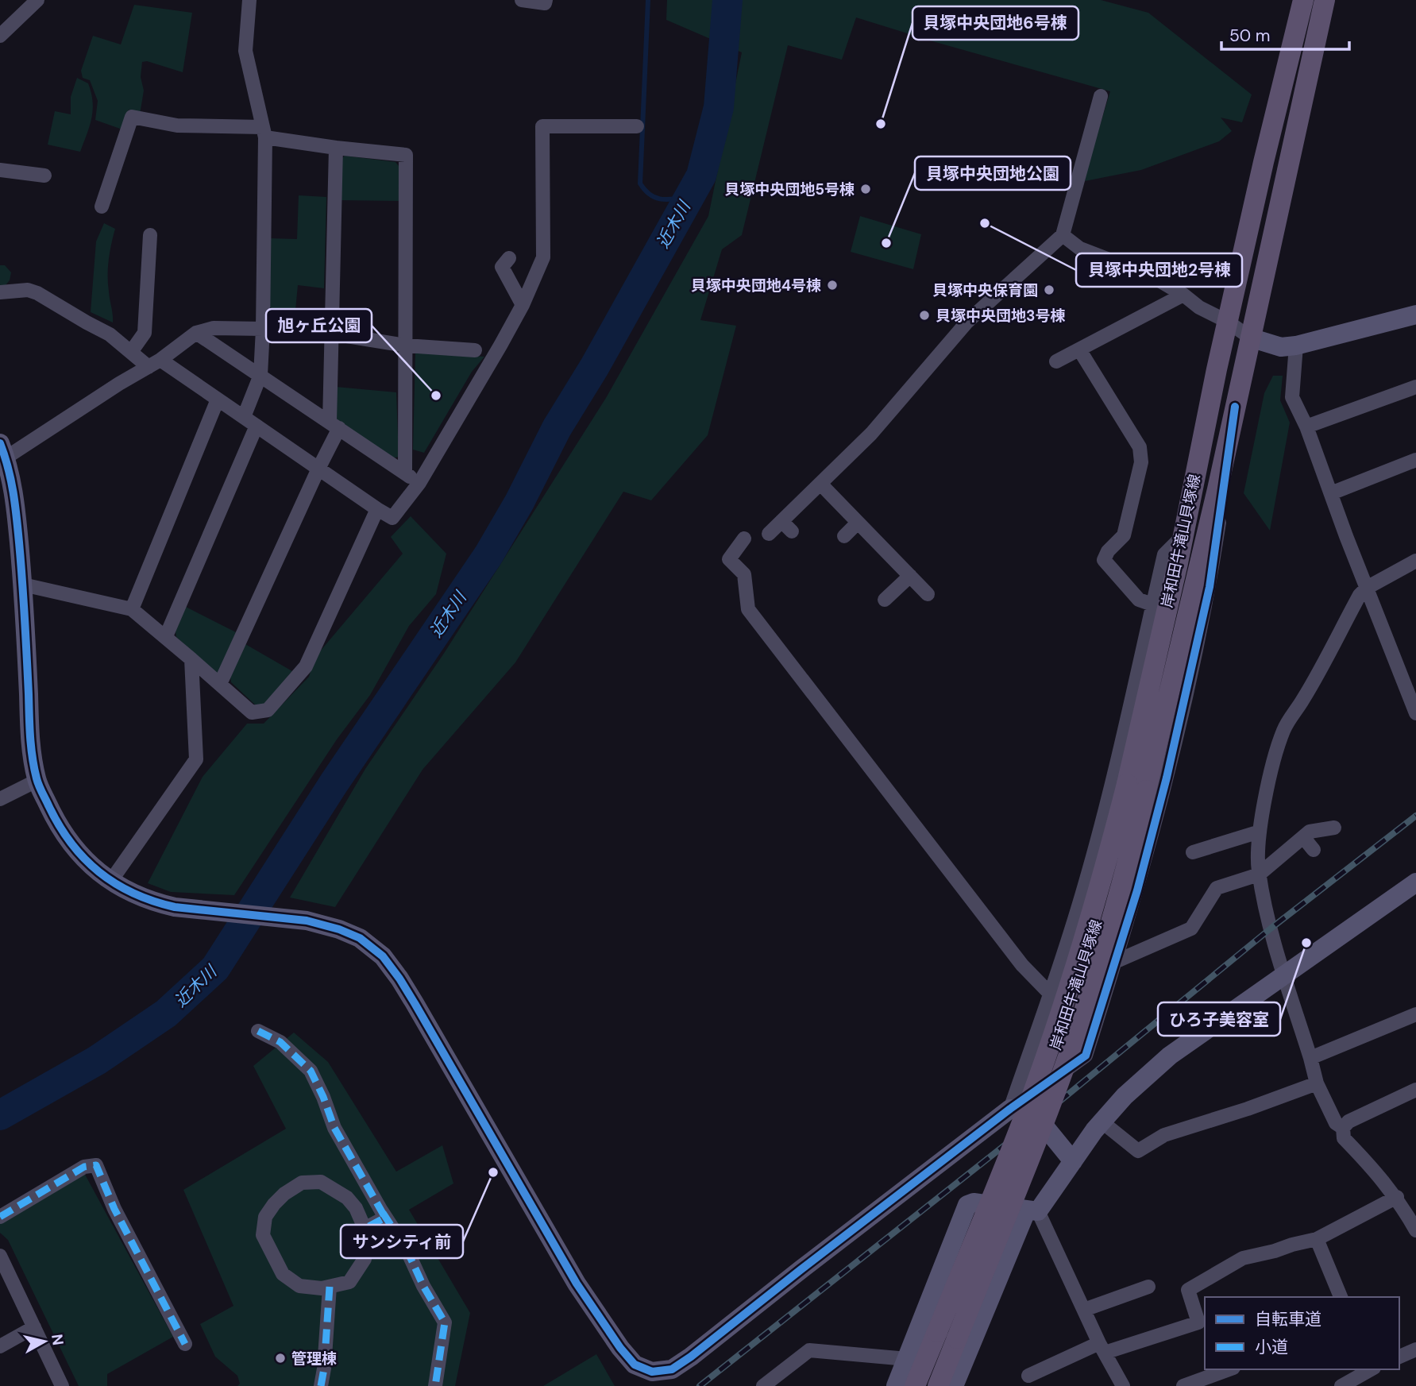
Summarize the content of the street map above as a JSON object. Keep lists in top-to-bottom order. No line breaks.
{"streets":{"main road":["岸和田牛滝山貝塚線"]},"water":["近木川"],"places":["貝塚中央団地6号棟","貝塚中央団地5号棟","貝塚中央団地2号棟","貝塚中央団地公園","貝塚中央団地4号棟","貝塚中央保育園","貝塚中央団地3号棟","旭ヶ丘公園","ひろ子美容室","サンシティ前","管理棟"],"legend":["自転車道","小道"],"scale_bar":"50 m","north":"right"}
